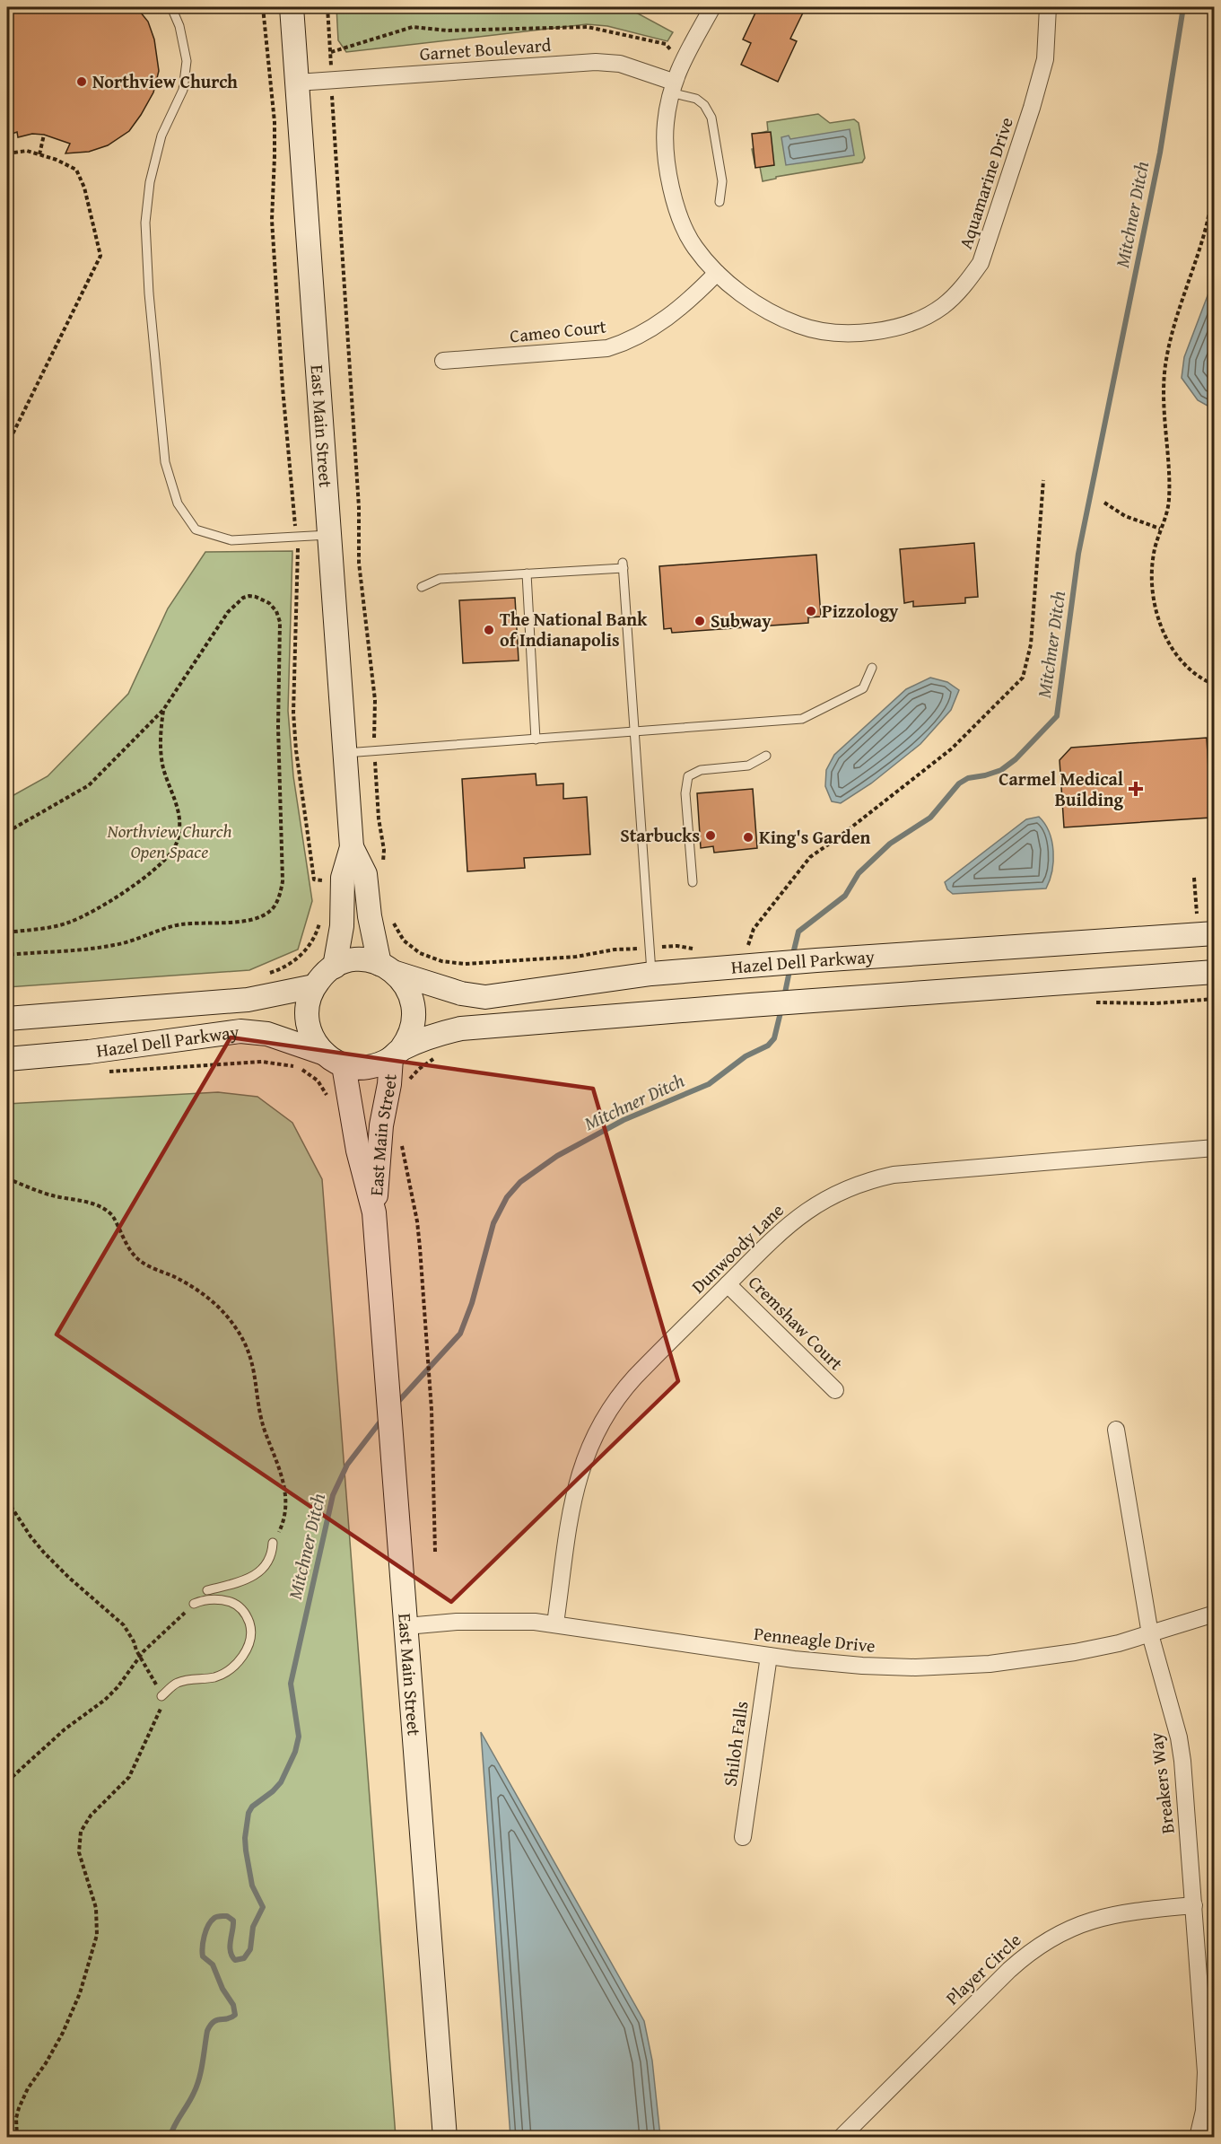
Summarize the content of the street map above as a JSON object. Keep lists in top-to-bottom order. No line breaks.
{"streets":{"main road":["East Main Street","Hazel Dell Parkway"],"street":["Garnet Boulevard","Aquamarine Drive","Cameo Court","Dunwoody Lane","Cremshaw Court","Penneagle Drive","Shiloh Falls","Breakers Way","Player Circle"]},"crossings":[["Garnet Boulevard","Aquamarine Drive"],["Garnet Boulevard","East Main Street"],["Aquamarine Drive","Cameo Court"],["East Main Street","Hazel Dell Parkway"],["East Main Street","Penneagle Drive"],["Dunwoody Lane","Cremshaw Court"],["Dunwoody Lane","Penneagle Drive"],["Penneagle Drive","Shiloh Falls"],["Penneagle Drive","Breakers Way"],["Breakers Way","Player Circle"]],"water":["Mitchner Ditch"],"parks":["Northview Church Open Space"],"places":{"other":["Northview Church","Pizzology","Subway","The National Bank of Indianapolis","Starbucks","King's Garden"],"health":["Carmel Medical Building"]}}
